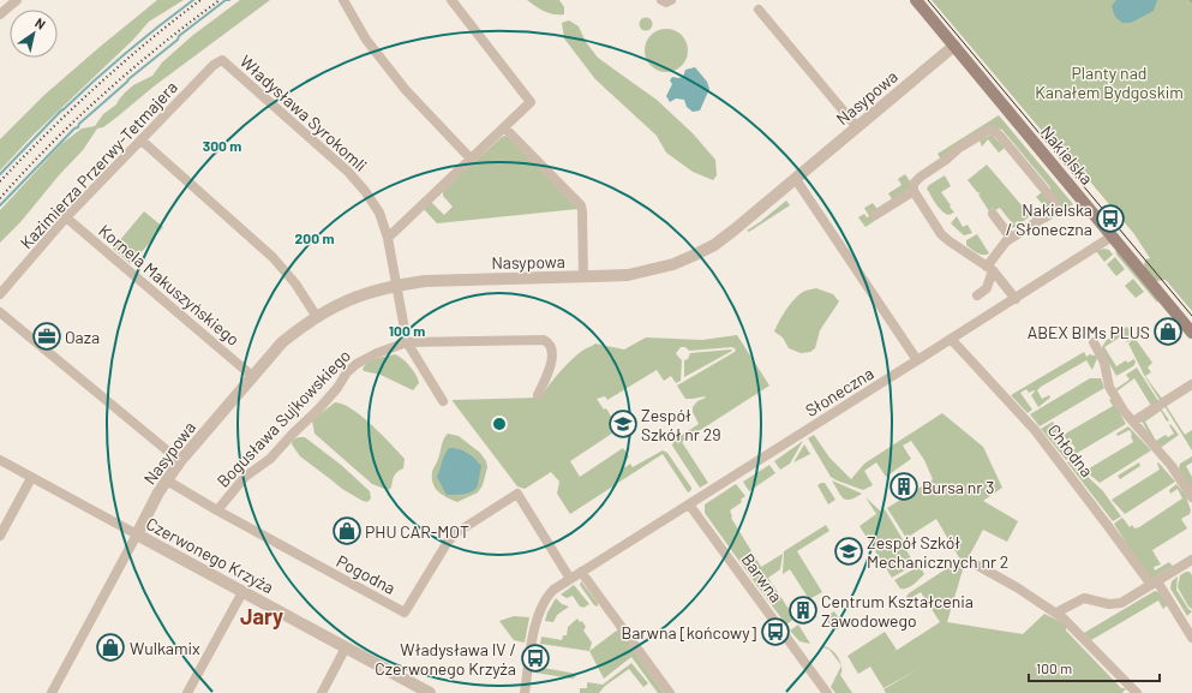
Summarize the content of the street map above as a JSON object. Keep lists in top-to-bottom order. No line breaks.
{"streets":{"main road":["Nakielska"],"street":["Nasypowa","Władysława Syrokomli","Kazimierza Przerwy-Tetmajera","Kornela Makuszyńskiego","Słoneczna","Bogusława Sujkowskiego","Chłodna","Czerwonego Krzyża","Pogodna","Barwna"]},"crossings":[["Nasypowa","Władysława Syrokomli"],["Nasypowa","Nakielska"],["Nasypowa","Kornela Makuszyńskiego"],["Nasypowa","Czerwonego Krzyża"],["Nasypowa","Pogodna"],["Władysława Syrokomli","Kazimierza Przerwy-Tetmajera"],["Władysława Syrokomli","Bogusława Sujkowskiego"],["Nakielska","Słoneczna"],["Kazimierza Przerwy-Tetmajera","Kornela Makuszyńskiego"],["Słoneczna","Chłodna"],["Słoneczna","Pogodna"],["Słoneczna","Barwna"],["Bogusława Sujkowskiego","Pogodna"]],"districts":["Jary"],"parks":["Planty nad Kanałem Bydgoskim"],"places":{"bus stop":["Nakielska / Słoneczna","Barwna [końcowy]","Władysława IV / Czerwonego Krzyża"],"shop":["ABEX BIMs PLUS","PHU CAR-MOT","Wulkamix"],"office":["Oaza"],"school or university":["Zespół Szkół nr 29","Zespół Szkół Mechanicznych nr 2"],"building":["Bursa nr 3","Centrum Kształcenia Zawodowego"]},"scale_bar":"100 m","north":"top right","rings":["300 m","200 m","100 m"]}
